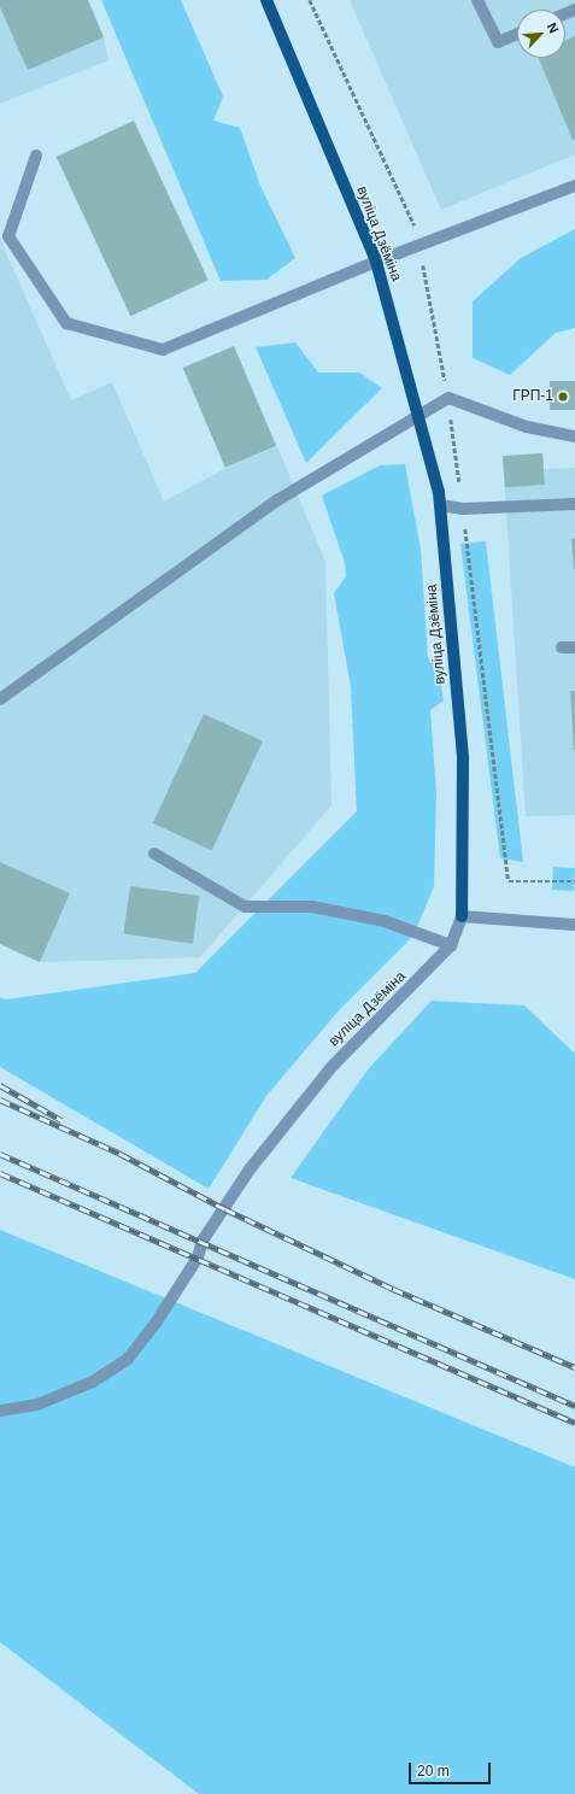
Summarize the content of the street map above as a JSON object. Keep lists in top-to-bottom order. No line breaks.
{"streets":{"main road":["вуліца Дзёміна"]},"places":["ГРП-1"],"scale_bar":"20 m","north":"top right"}
